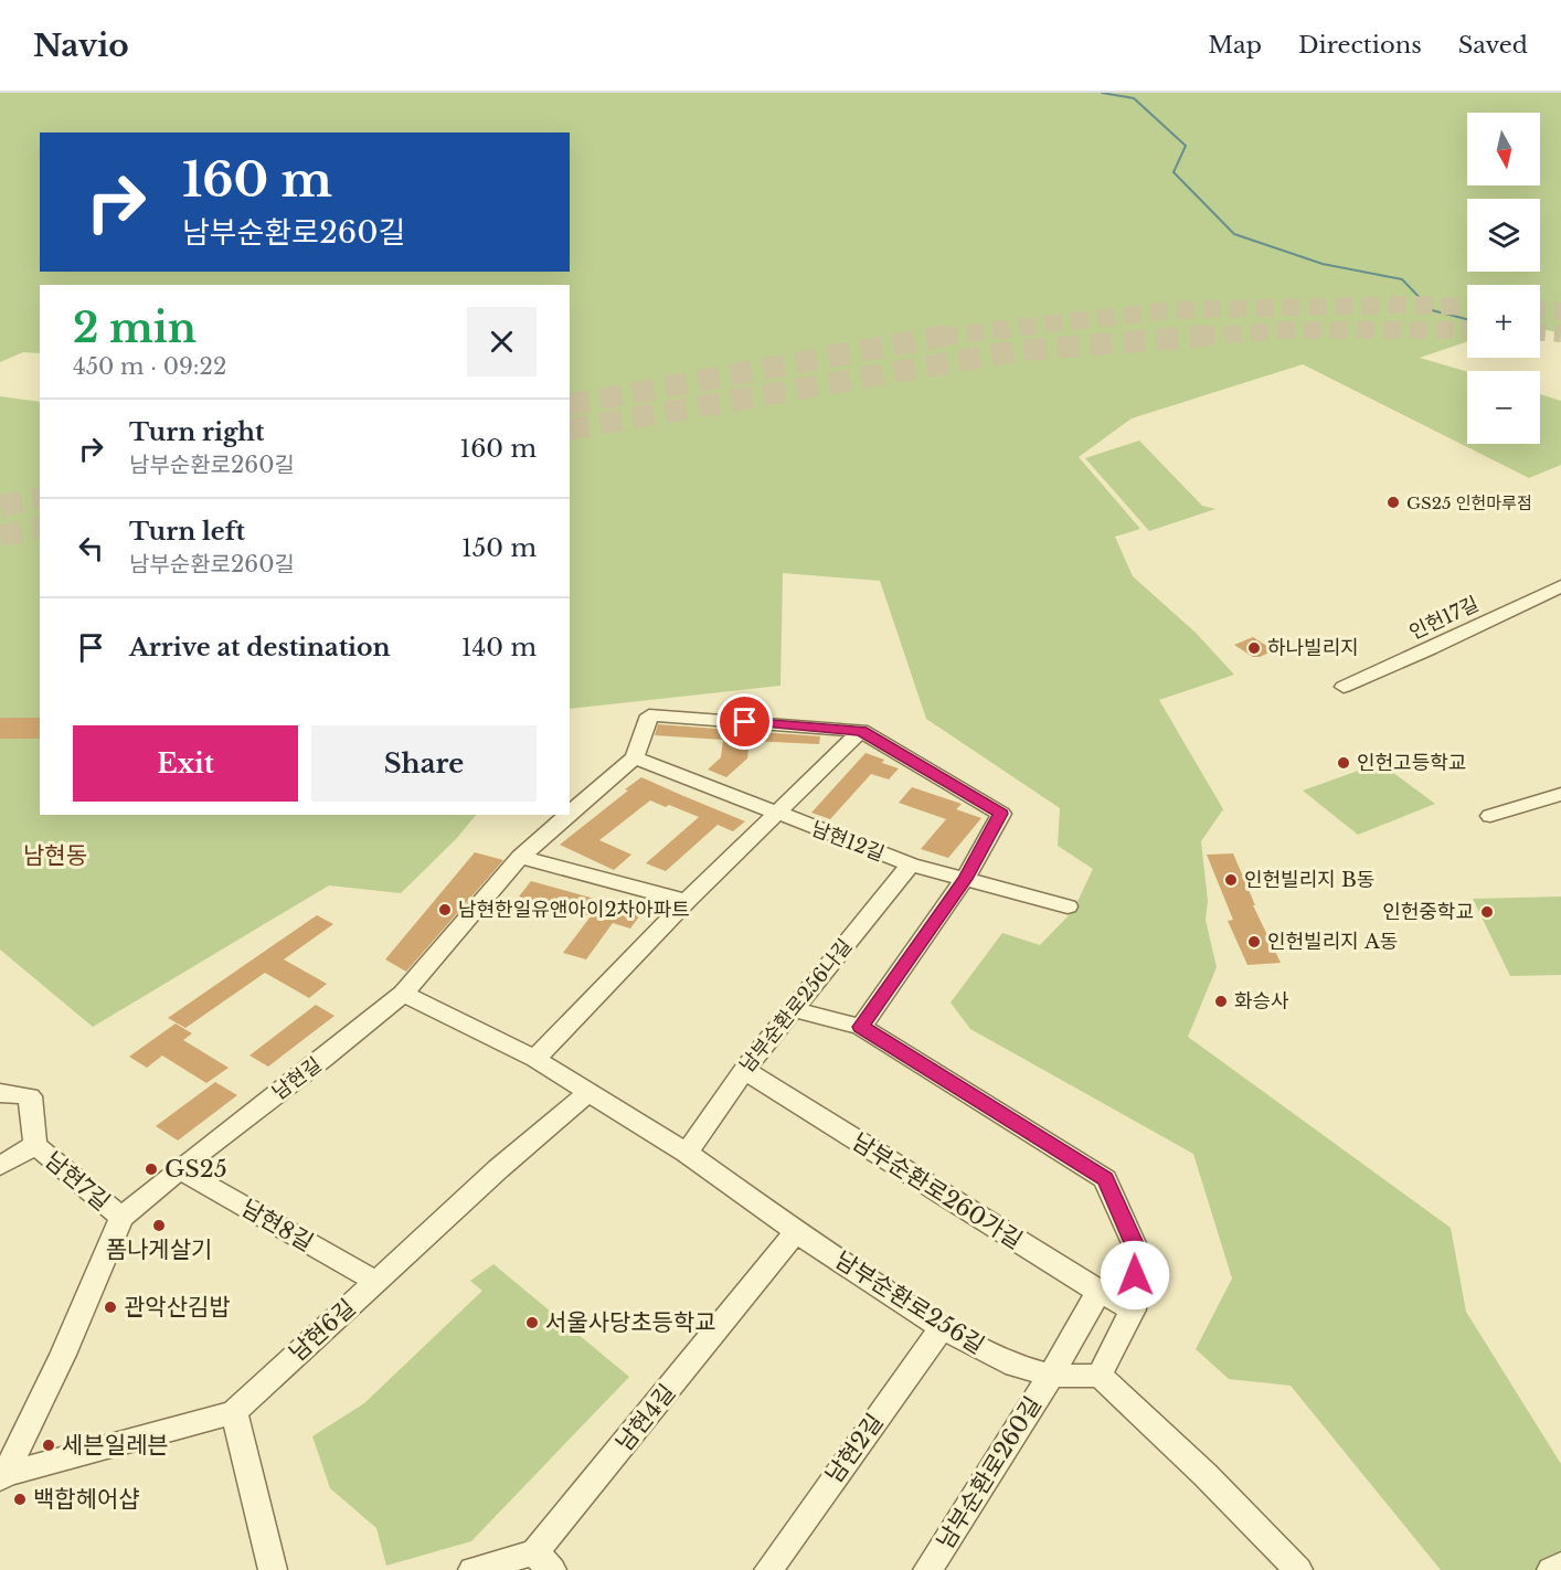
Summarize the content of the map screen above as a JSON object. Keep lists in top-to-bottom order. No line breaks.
{"streets":{"street":["인헌17길","남현12길","남부순환로256나길","남현길","남현7길","남부순환로260가길","남현8길","남부순환로256길","남현6길","남현4길","남현2길","남부순환로260길"]},"crossings":[["남현12길","남부순환로256나길"],["남현12길","남현길"],["남부순환로256나길","남부순환로260가길"],["남부순환로256나길","남부순환로256길"],["남현길","남현7길"],["남현길","남현8길"],["남현길","남부순환로256길"],["남현길","남현6길"],["남부순환로260가길","남부순환로260길"],["남현8길","남현6길"],["남부순환로256길","남현6길"],["남부순환로256길","남현4길"],["남부순환로256길","남현2길"],["남부순환로256길","남부순환로260길"]],"districts":["남현동"],"places":["GS25 인헌마루점","하나빌리지","인헌고등학교","인헌빌리지 B동","남현한일유앤아이2차아파트","인헌중학교","인헌빌리지 A동","화승사","GS25","폼나게살기","관악산김밥","서울사당초등학교","세븐일레븐","백합헤어샵"],"north":"bottom","page":{"header":"Navio","nav":["Map","Directions","Saved"],"map_buttons":["+","−"],"turn":["160 m","남부순환로260길"],"heading":["2 min","450 m · 09:22"],"list":[{"name":"Turn right","note":"남부순환로260길","value":"160 m"},{"name":"Turn left","note":"남부순환로260길","value":"150 m"},{"name":"Arrive at destination","value":"140 m"}],"buttons":["Exit","Share"]}}
